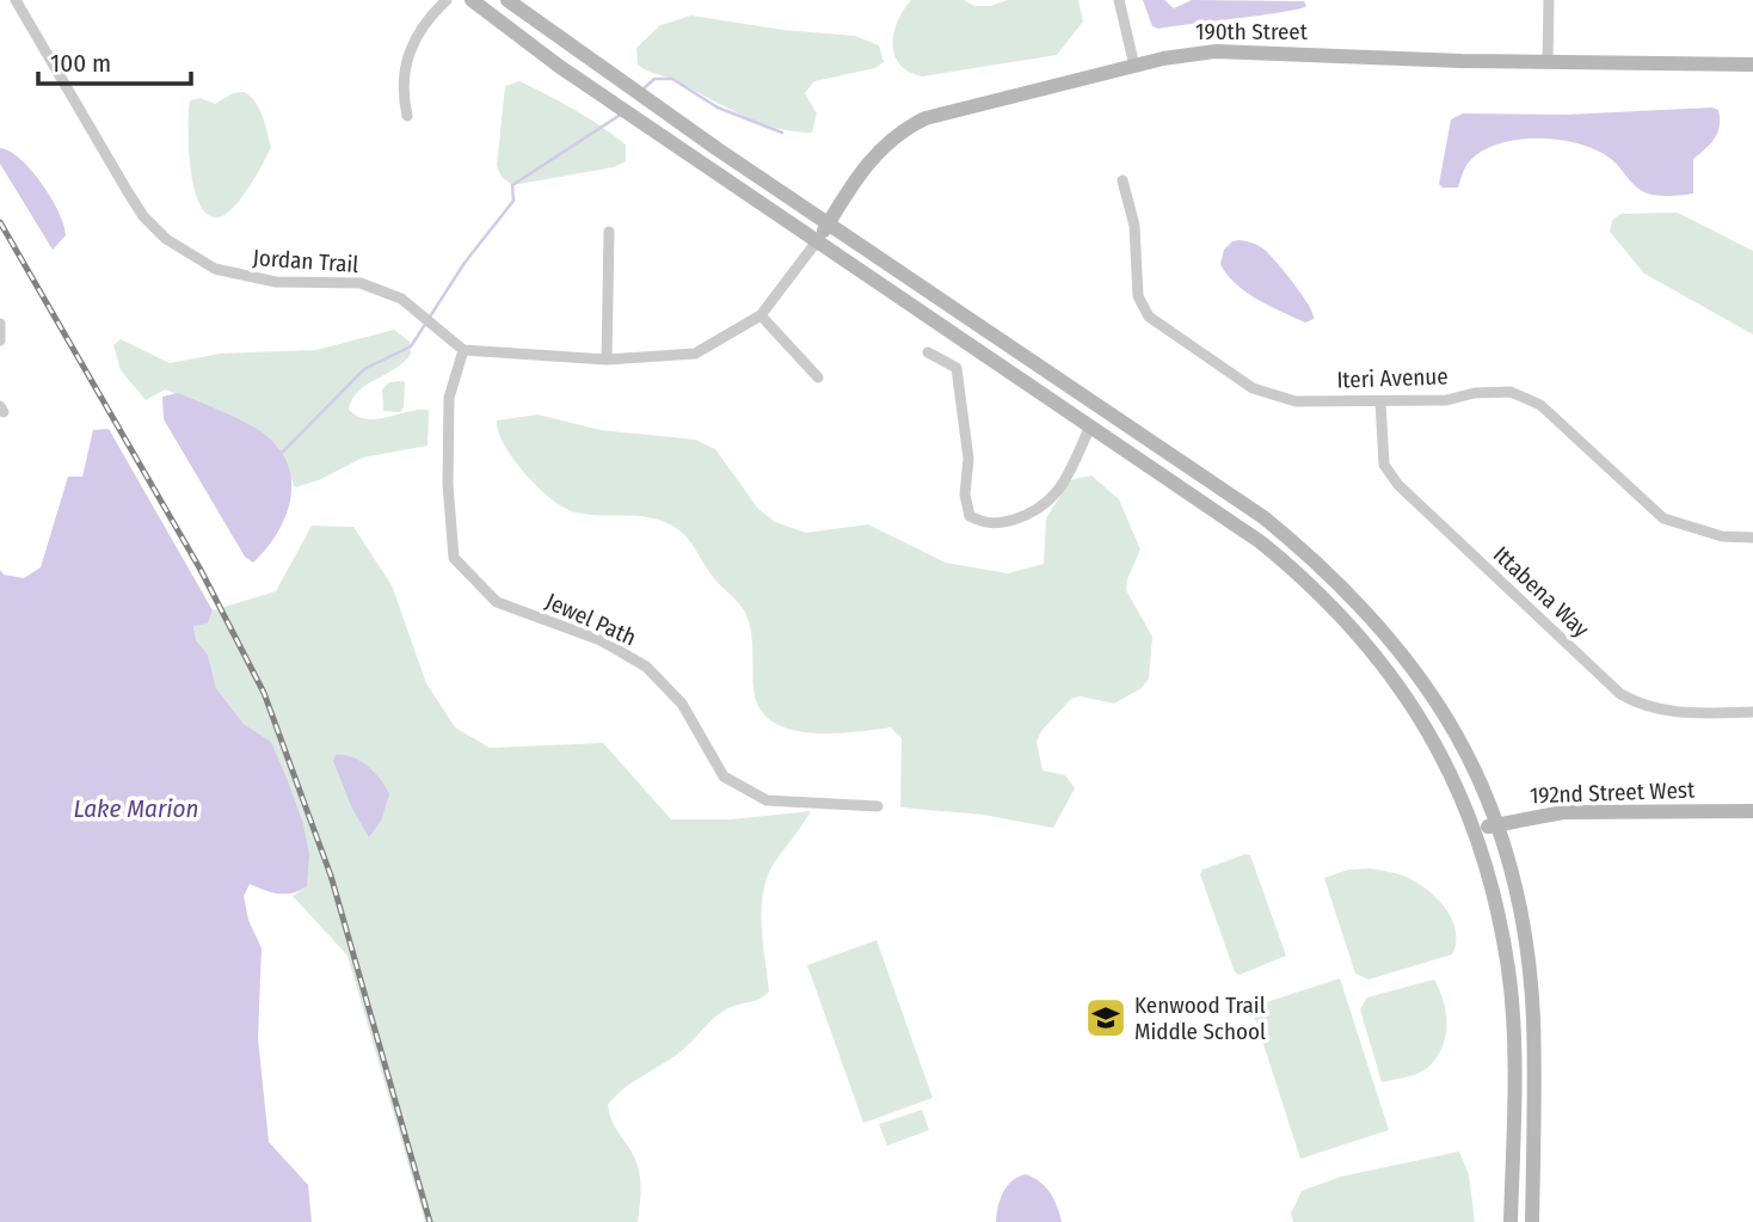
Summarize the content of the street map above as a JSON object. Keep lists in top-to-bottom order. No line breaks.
{"streets":{"main road":["190th Street","192nd Street West"],"street":["Jordan Trail","Iteri Avenue","Ittabena Way","Jewel Path"]},"crossings":[["Jordan Trail","Jewel Path"],["Iteri Avenue","Ittabena Way"]],"water":["Lake Marion"],"places":{"school or university":["Kenwood Trail Middle School"]},"scale_bar":"100 m"}
